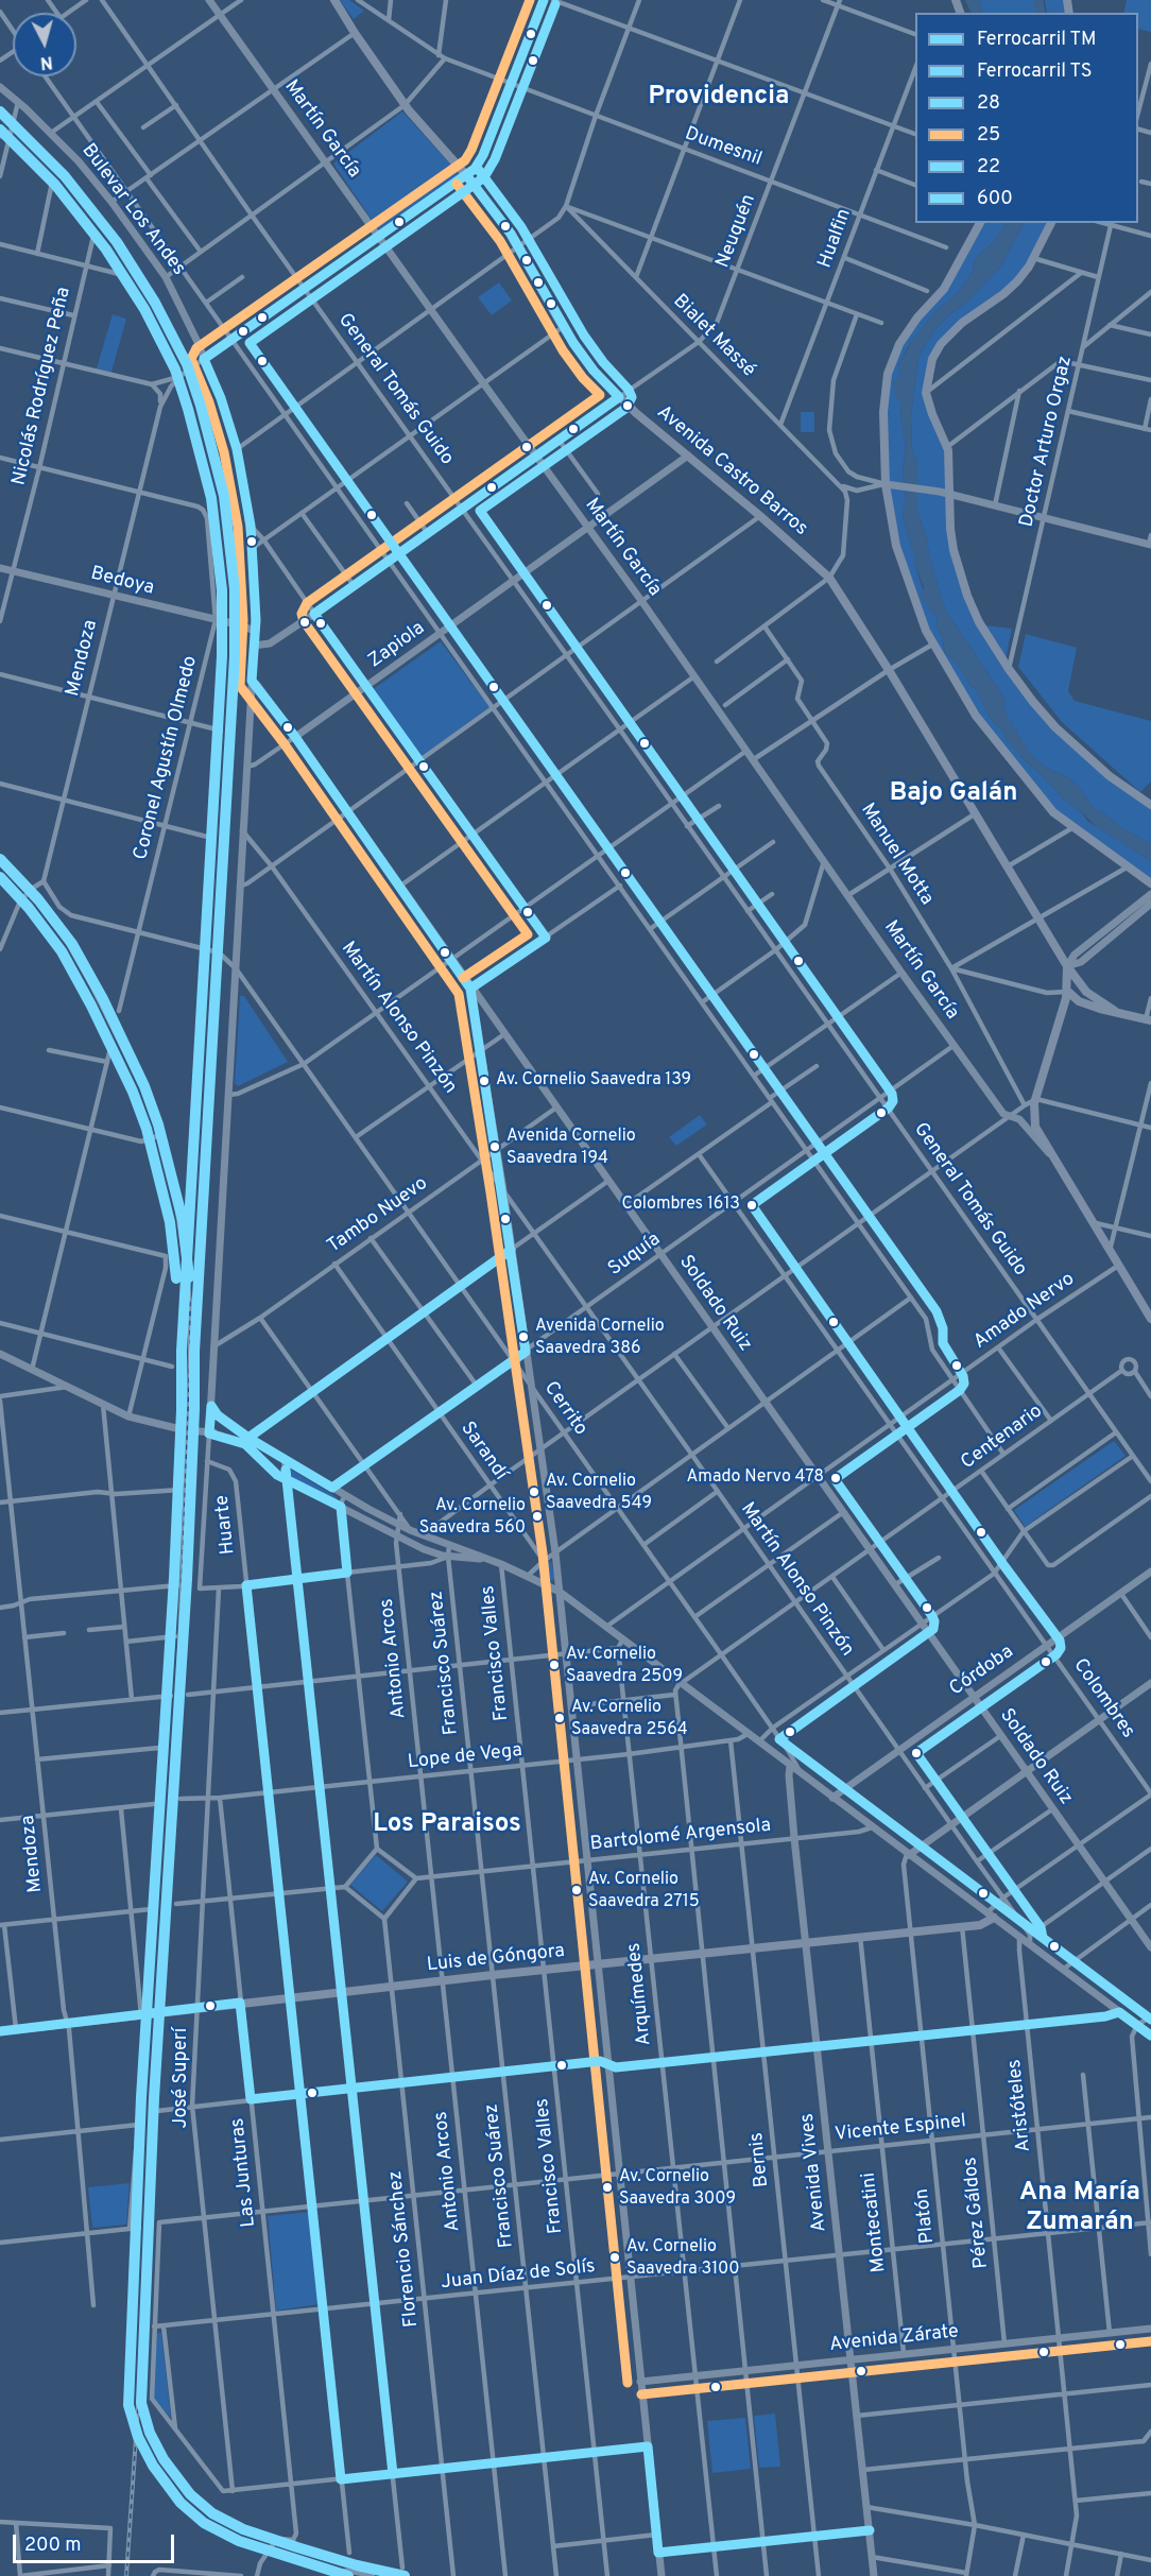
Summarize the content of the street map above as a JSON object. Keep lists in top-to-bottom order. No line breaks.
{"streets":{"main road":["Martín García","Bulevar Los Andes","Avenida Castro Barros","Bedoya","Zapiola","Soldado Ruiz","Córdoba","Luis de Góngora","Avenida Vives","Avenida Zárate"],"street":["Dumesnil","Neuquén","Hualfin","Bialet Massé","Nicolás Rodríguez Peña","General Tomás Guido","Doctor Arturo Orgaz","Mendoza","Coronel Agustín Olmedo","Manuel Motta","Martín Alonso Pinzón","Tambo Nuevo","Suquía","Amado Nervo","Cerrito","Centenario","Sarandí","Huarte","Francisco Valles","Antonio Arcos","Francisco Suárez","Colombres","Lope de Vega","Bartolomé Argensola","Arquímedes","José Superí","Aristóteles","Vicente Espinel","Bernis","Las Junturas","Pérez Gáldos","Platón","Montecatini","Florencio Sánchez","Juan Díaz de Solís"]},"crossings":[["Martín García","Zapiola"],["Martín García","Suquía"],["Dumesnil","Neuquén"],["Dumesnil","Hualfin"],["Bulevar Los Andes","Bedoya"],["Bulevar Los Andes","Zapiola"],["Bulevar Los Andes","Martín Alonso Pinzón"],["Bulevar Los Andes","Tambo Nuevo"],["Bulevar Los Andes","Soldado Ruiz"],["Bulevar Los Andes","Cerrito"],["Bulevar Los Andes","Huarte"],["Bulevar Los Andes","José Superí"],["Neuquén","Bialet Massé"],["Neuquén","Avenida Castro Barros"],["Hualfin","Bialet Massé"],["Nicolás Rodríguez Peña","Bedoya"],["General Tomás Guido","Zapiola"],["General Tomás Guido","Suquía"],["General Tomás Guido","Amado Nervo"],["General Tomás Guido","Centenario"],["Avenida Castro Barros","Zapiola"],["Bedoya","Mendoza"],["Bedoya","Coronel Agustín Olmedo"],["Zapiola","Soldado Ruiz"],["Mendoza","Coronel Agustín Olmedo"],["Mendoza","Luis de Góngora"],["Martín Alonso Pinzón","Tambo Nuevo"],["Martín Alonso Pinzón","Suquía"],["Martín Alonso Pinzón","Amado Nervo"],["Martín Alonso Pinzón","Centenario"],["Martín Alonso Pinzón","Córdoba"],["Tambo Nuevo","Soldado Ruiz"],["Tambo Nuevo","Cerrito"],["Tambo Nuevo","Sarandí"],["Suquía","Soldado Ruiz"],["Suquía","Cerrito"],["Suquía","Sarandí"],["Suquía","Colombres"],["Soldado Ruiz","Amado Nervo"],["Soldado Ruiz","Centenario"],["Soldado Ruiz","Córdoba"],["Amado Nervo","Cerrito"],["Amado Nervo","Colombres"],["Cerrito","Centenario"],["Centenario","Colombres"],["Huarte","Lope de Vega"],["Huarte","Luis de Góngora"],["Huarte","Vicente Espinel"],["Huarte","Juan Díaz de Solís"],["Francisco Valles","Lope de Vega"],["Francisco Valles","Bartolomé Argensola"],["Francisco Valles","Luis de Góngora"],["Francisco Valles","Vicente Espinel"],["Francisco Valles","Juan Díaz de Solís"],["Antonio Arcos","Lope de Vega"],["Antonio Arcos","Bartolomé Argensola"],["Antonio Arcos","Luis de Góngora"],["Antonio Arcos","Vicente Espinel"],["Antonio Arcos","Juan Díaz de Solís"],["Francisco Suárez","Lope de Vega"],["Francisco Suárez","Bartolomé Argensola"],["Francisco Suárez","Luis de Góngora"],["Francisco Suárez","Vicente Espinel"],["Francisco Suárez","Juan Díaz de Solís"],["Córdoba","Colombres"],["Lope de Vega","Arquímedes"],["Lope de Vega","José Superí"],["Lope de Vega","Bernis"],["Lope de Vega","Las Junturas"],["Bartolomé Argensola","Arquímedes"],["Bartolomé Argensola","Bernis"],["Bartolomé Argensola","Avenida Vives"],["Luis de Góngora","Arquímedes"],["Luis de Góngora","José Superí"],["Luis de Góngora","Bernis"],["Luis de Góngora","Las Junturas"],["Luis de Góngora","Avenida Vives"],["Luis de Góngora","Pérez Gáldos"],["Luis de Góngora","Platón"],["Luis de Góngora","Montecatini"],["Luis de Góngora","Florencio Sánchez"],["Arquímedes","Vicente Espinel"],["Arquímedes","Juan Díaz de Solís"],["Arquímedes","Avenida Zárate"],["José Superí","Vicente Espinel"],["José Superí","Juan Díaz de Solís"],["Aristóteles","Vicente Espinel"],["Aristóteles","Juan Díaz de Solís"],["Aristóteles","Avenida Zárate"],["Vicente Espinel","Bernis"],["Vicente Espinel","Las Junturas"],["Vicente Espinel","Avenida Vives"],["Vicente Espinel","Pérez Gáldos"],["Vicente Espinel","Platón"],["Vicente Espinel","Montecatini"],["Vicente Espinel","Florencio Sánchez"],["Vicente Espinel","Juan Díaz de Solís"],["Bernis","Juan Díaz de Solís"],["Bernis","Avenida Zárate"],["Las Junturas","Juan Díaz de Solís"],["Avenida Vives","Juan Díaz de Solís"],["Avenida Vives","Avenida Zárate"],["Pérez Gáldos","Juan Díaz de Solís"],["Pérez Gáldos","Avenida Zárate"],["Platón","Juan Díaz de Solís"],["Platón","Avenida Zárate"],["Montecatini","Juan Díaz de Solís"],["Montecatini","Avenida Zárate"],["Florencio Sánchez","Juan Díaz de Solís"]],"districts":["Providencia","Bajo Galán","Los Paraisos","Ana María Zumarán"],"places":["Av. Cornelio Saavedra 139","Avenida Cornelio Saavedra 194","Colombres 1613","Avenida Cornelio Saavedra 386","Amado Nervo 478","Av. Cornelio Saavedra 549","Av. Cornelio Saavedra 560","Av. Cornelio Saavedra 2509","Av. Cornelio Saavedra 2564","Av. Cornelio Saavedra 2715","Av. Cornelio Saavedra 3009","Av. Cornelio Saavedra 3100"],"lines":["transit line 28","transit line 25","transit line 22","rail line TM","rail line TS","transit line 600"],"legend":["Ferrocarril TM","Ferrocarril TS","28","25","22","600"],"scale_bar":"200 m","north":"bottom"}
